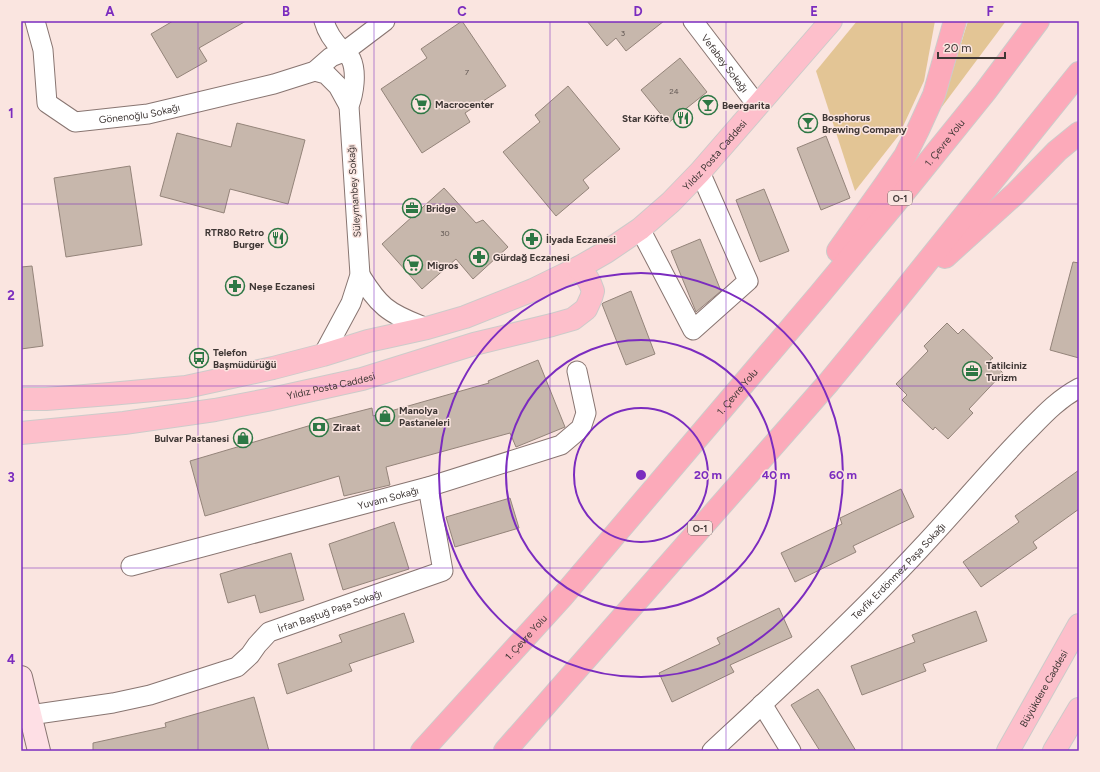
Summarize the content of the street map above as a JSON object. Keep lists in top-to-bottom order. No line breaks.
{"streets":{"highway":["1. Çevre Yolu","O-1"],"main road":["Yıldız Posta Caddesi","Büyükdere Caddesi"],"street":["Vefabey Sokağı","Gönenoğlu Sokağı","Süleymanbey Sokağı","Yuvam Sokağı","Tevfik Erdönmez Paşa Sokağı","İrfan Baştuğ Paşa Sokağı"]},"crossings":[["Vefabey Sokağı","Yıldız Posta Caddesi"],["Gönenoğlu Sokağı","Süleymanbey Sokağı"],["Yıldız Posta Caddesi","Süleymanbey Sokağı"],["Yuvam Sokağı","İrfan Baştuğ Paşa Sokağı"]],"places":{"supermarket":["Macrocenter","Migros"],"bar":["Beergarita","Bosphorus Brewing Company"],"restaurant":["Star Köfte","RTR80 Retro Burger"],"office":["Bridge","Tatilciniz Turizm"],"pharmacy":["İlyada Eczanesi","Gürdağ Eczanesi","Neşe Eczanesi"],"bus stop":["Telefon Başmüdürüğü"],"shop":["Manolya Pastaneleri","Bulvar Pastanesi"],"bank":["Ziraat"]},"house_numbers":["3","7","24","30"],"scale_bar":"20 m","grid":{"columns":["A","B","C","D","E","F"],"rows":["1","2","3","4"]},"rings":["20 m","40 m","60 m"]}
